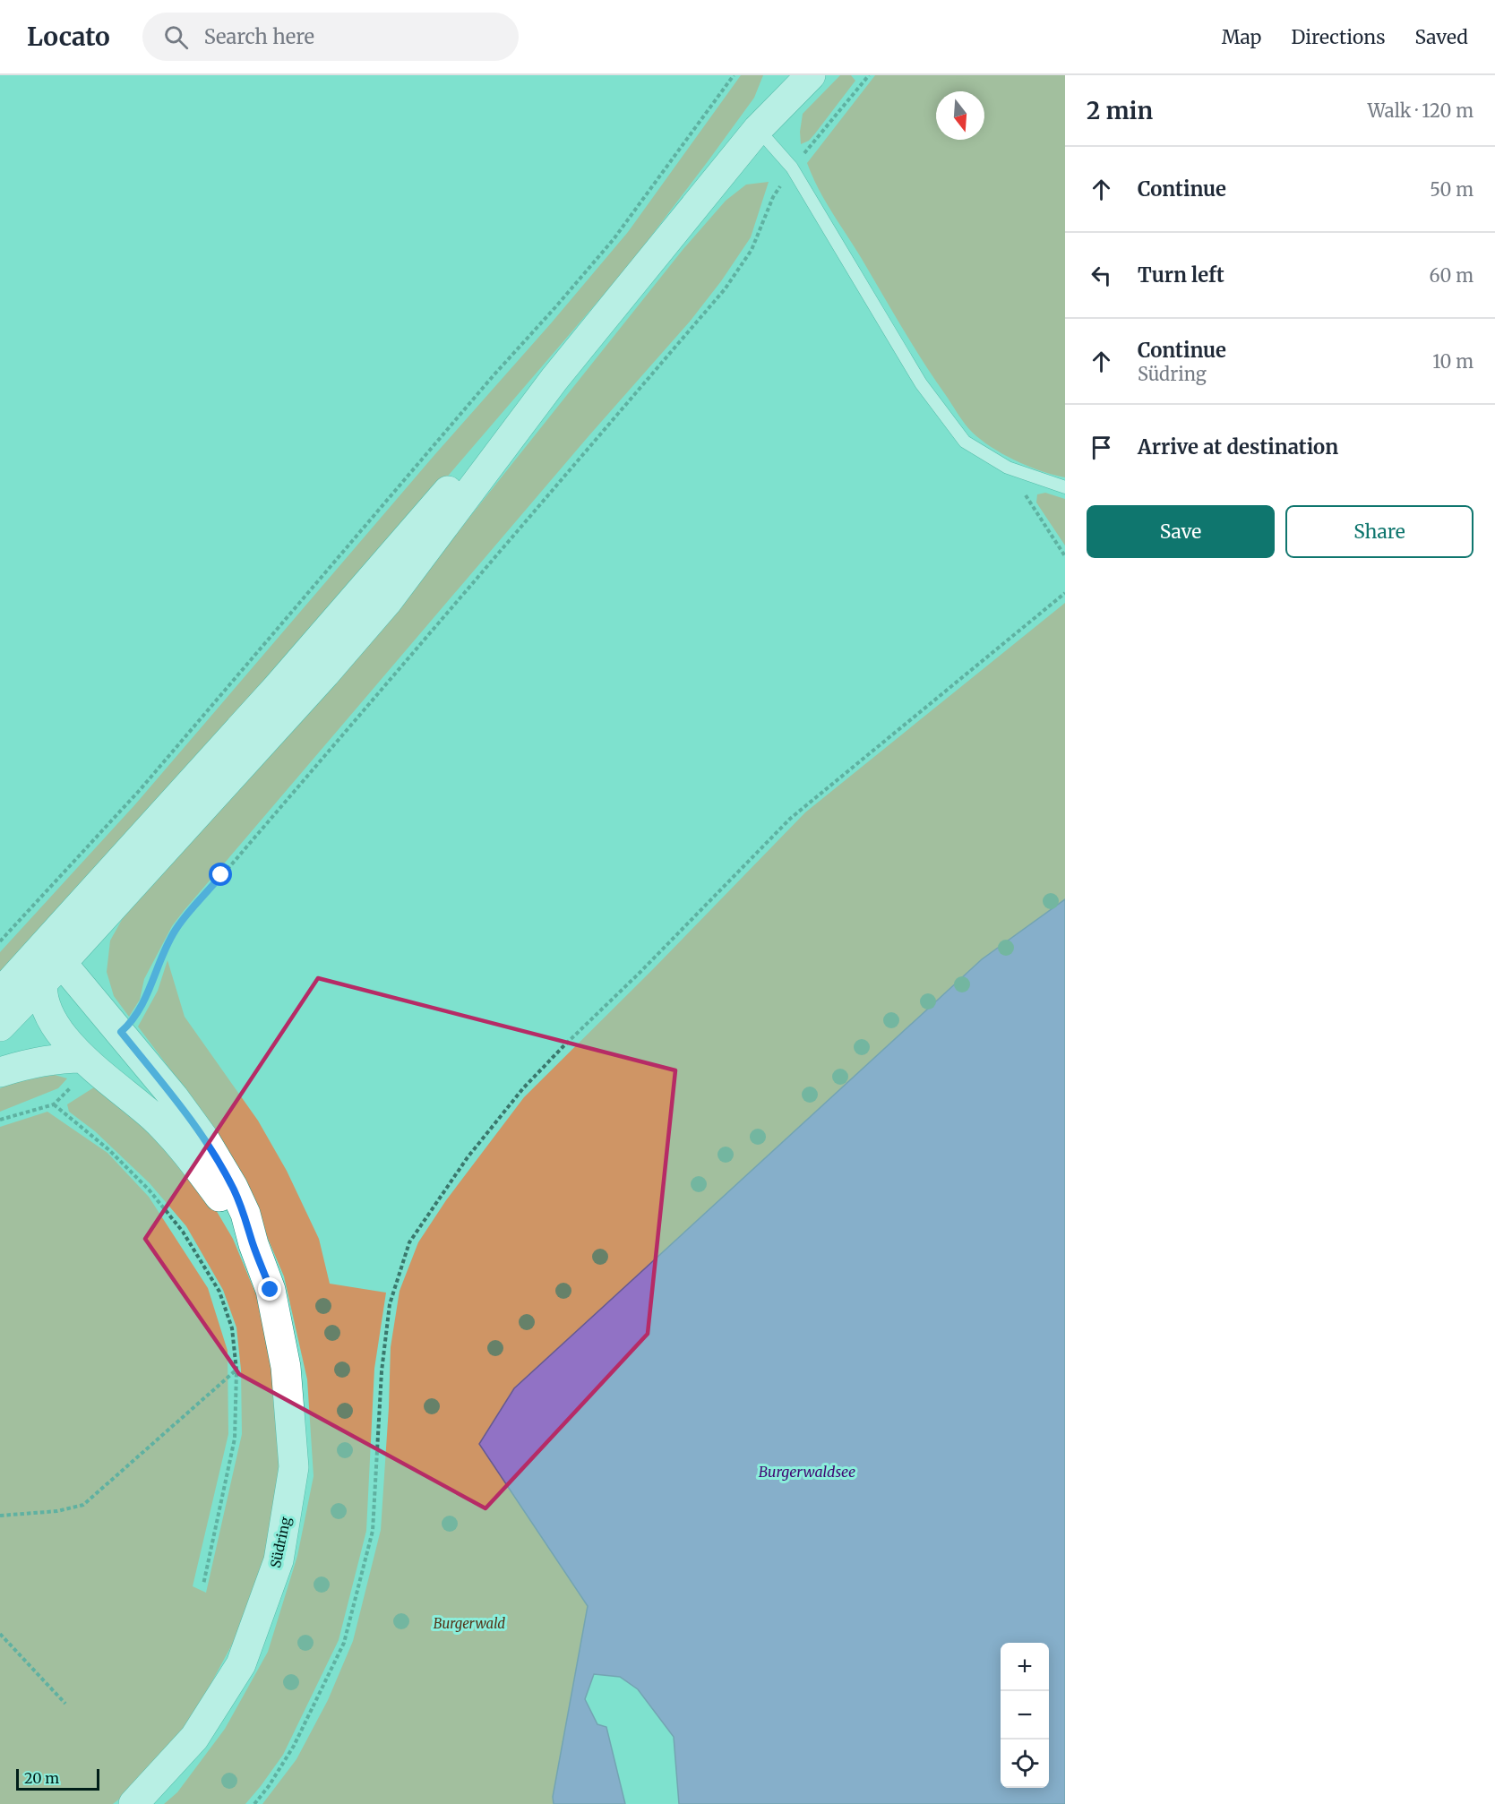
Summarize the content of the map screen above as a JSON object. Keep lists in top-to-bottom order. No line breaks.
{"streets":{"main road":["Südring"]},"water":["Burgerwaldsee"],"parks":["Burgerwald"],"scale_bar":"20 m","north":"bottom","page":{"header":"Locato","search":"Search here","nav":["Map","Directions","Saved"],"heading":["2 min","Walk · 120 m"],"list":[["Continue","50 m"],["Turn left","60 m"],["Continue","Südring","10 m"],"Arrive at destination"],"buttons":["Save","Share"],"map_buttons":["+","−"],"scale":"20 m"}}
